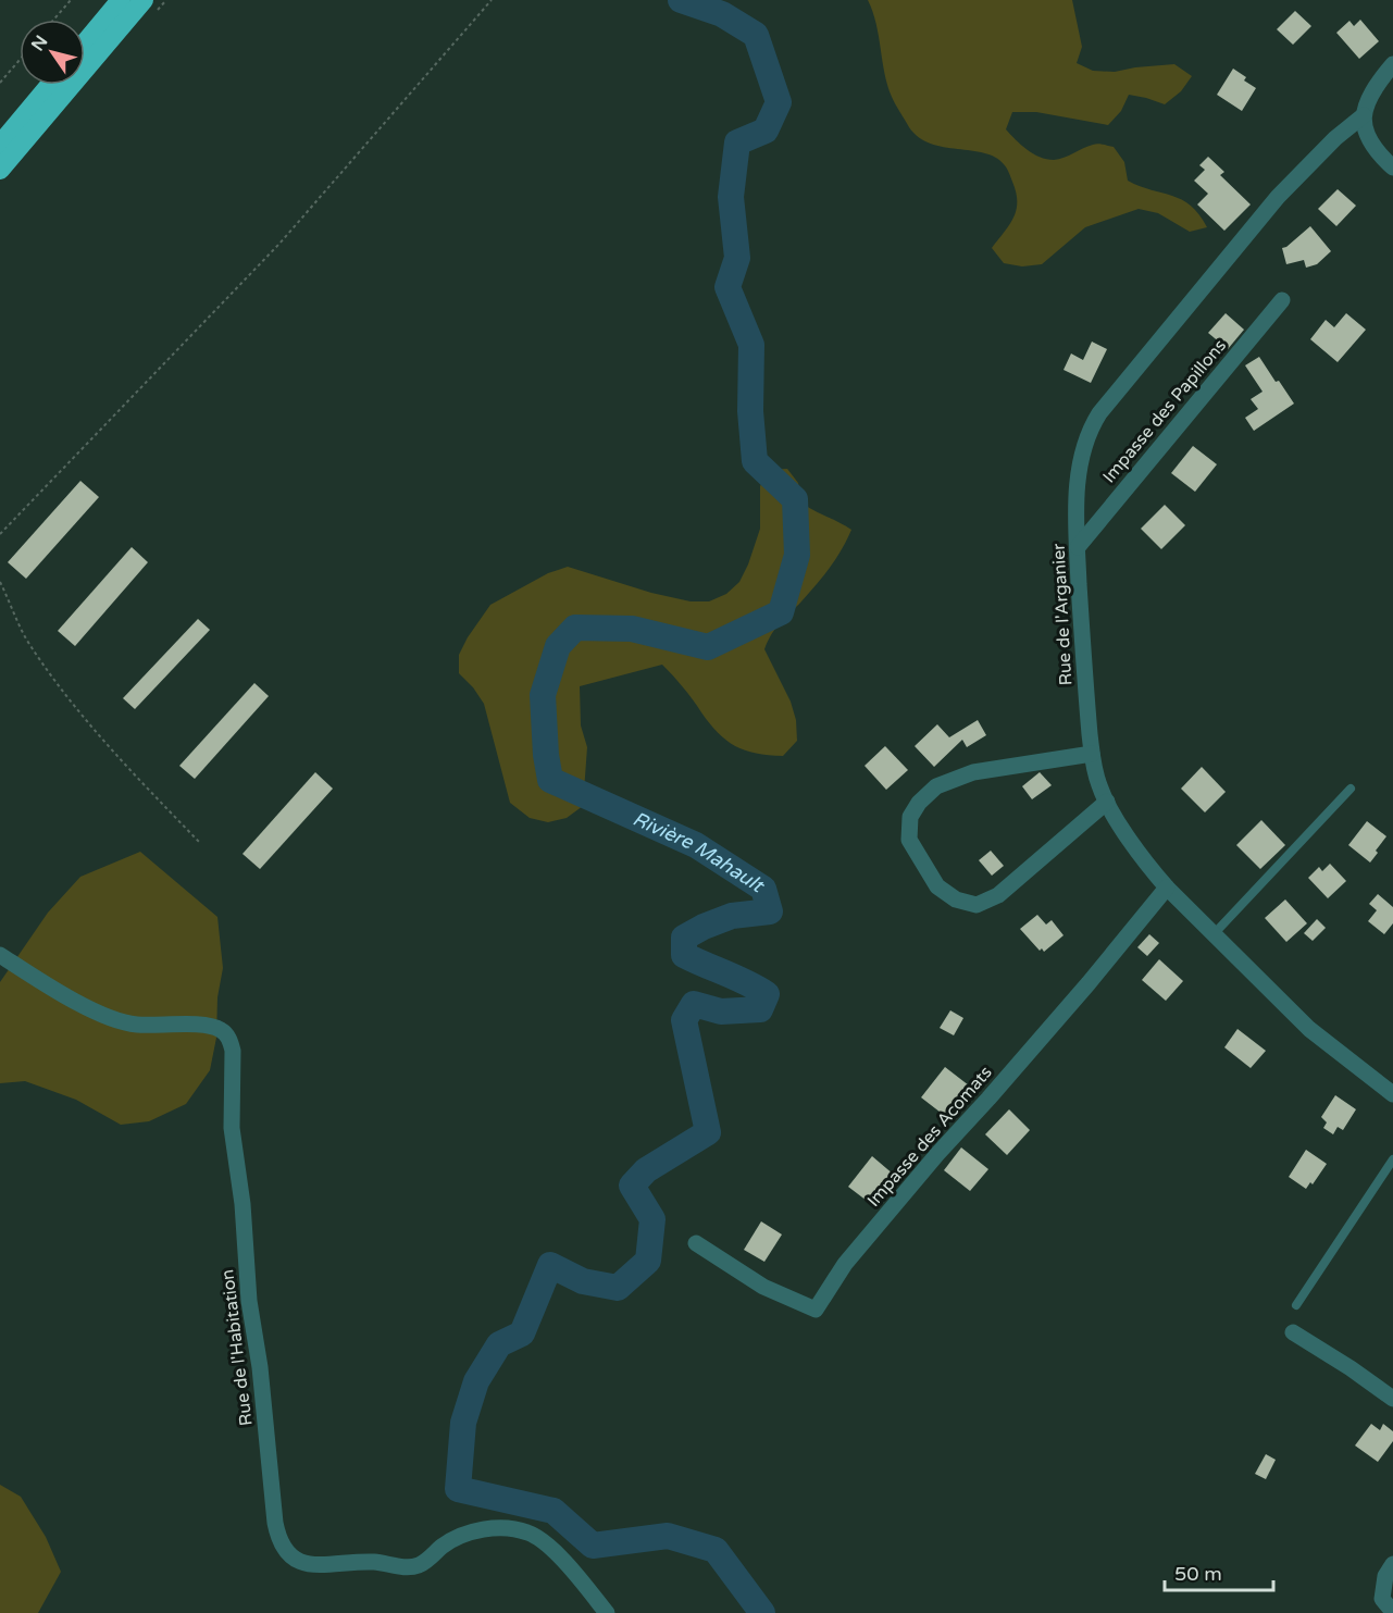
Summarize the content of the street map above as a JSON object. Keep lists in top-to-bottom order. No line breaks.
{"streets":{"street":["Impasse des Papillons","Rue de l'Arganier","Impasse des Acomats","Rue de l'Habitation"]},"crossings":[["Impasse des Papillons","Rue de l'Arganier"],["Rue de l'Arganier","Impasse des Acomats"]],"water":["Rivière Mahault"],"scale_bar":"50 m","north":"top left"}
